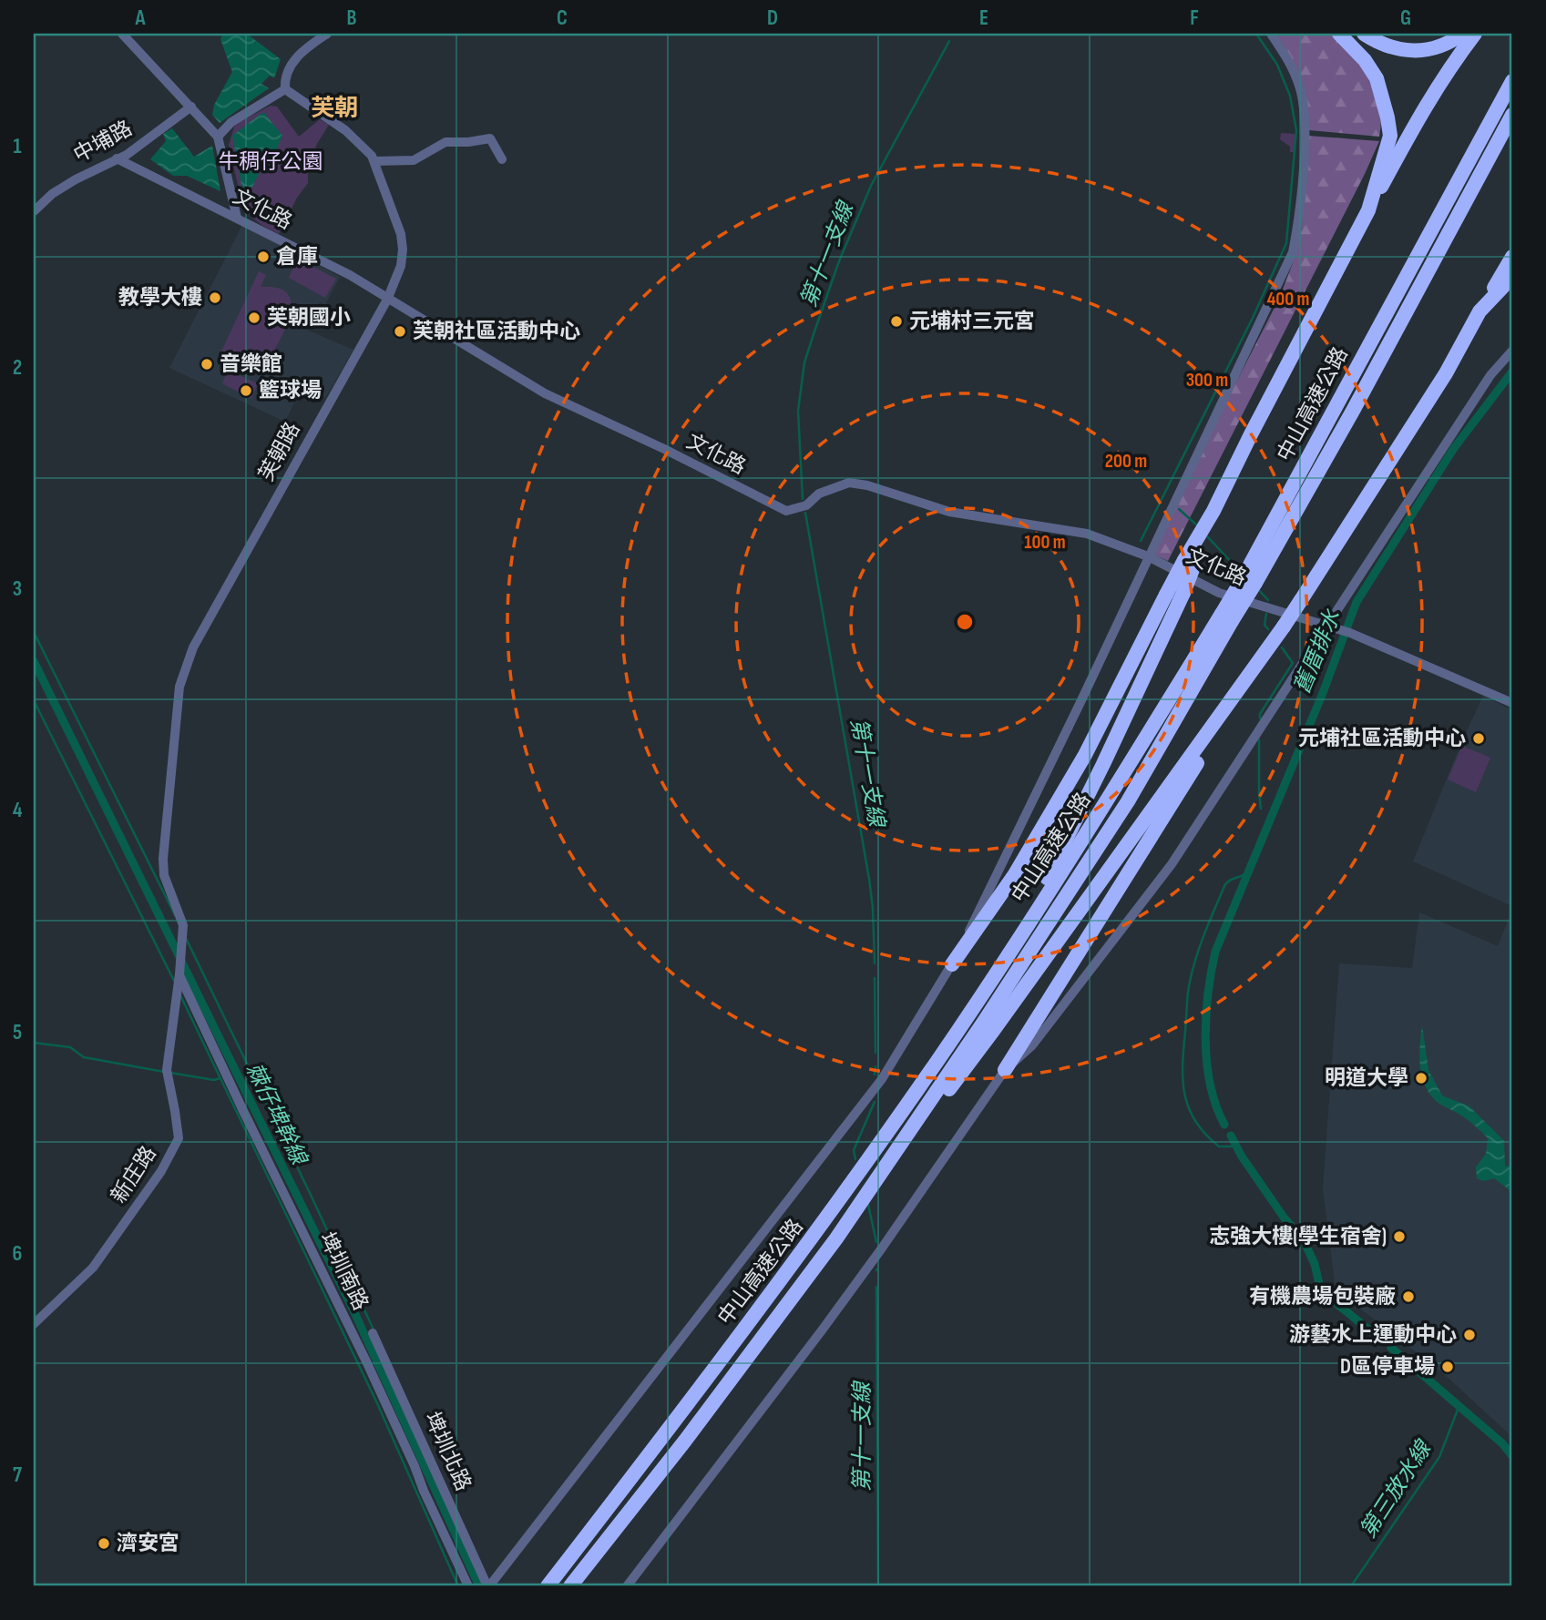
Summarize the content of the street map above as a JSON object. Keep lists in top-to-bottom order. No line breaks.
{"streets":{"highway":["中山高速公路"],"street":["中埔路","文化路","芙朝路","新庄路","埤圳南路","埤圳北路"]},"crossings":[["中埔路","文化路"],["文化路","芙朝路"],["芙朝路","新庄路"],["芙朝路","埤圳南路"],["新庄路","埤圳南路"]],"districts":["芙朝"],"water":["第十一支線","舊厝排水","棘仔埤幹線","第三放水線"],"parks":["牛稠仔公園"],"places":["倉庫","教學大樓","芙朝國小","元埔村三元宮","芙朝社區活動中心","音樂館","籃球場","元埔社區活動中心","明道大學","志強大樓(學生宿舍)","有機農場包裝廠","游藝水上運動中心","D區停車場","濟安宮"],"grid":{"columns":["A","B","C","D","E","F","G"],"rows":["1","2","3","4","5","6","7"]},"rings":["400 m","300 m","200 m","100 m"]}
